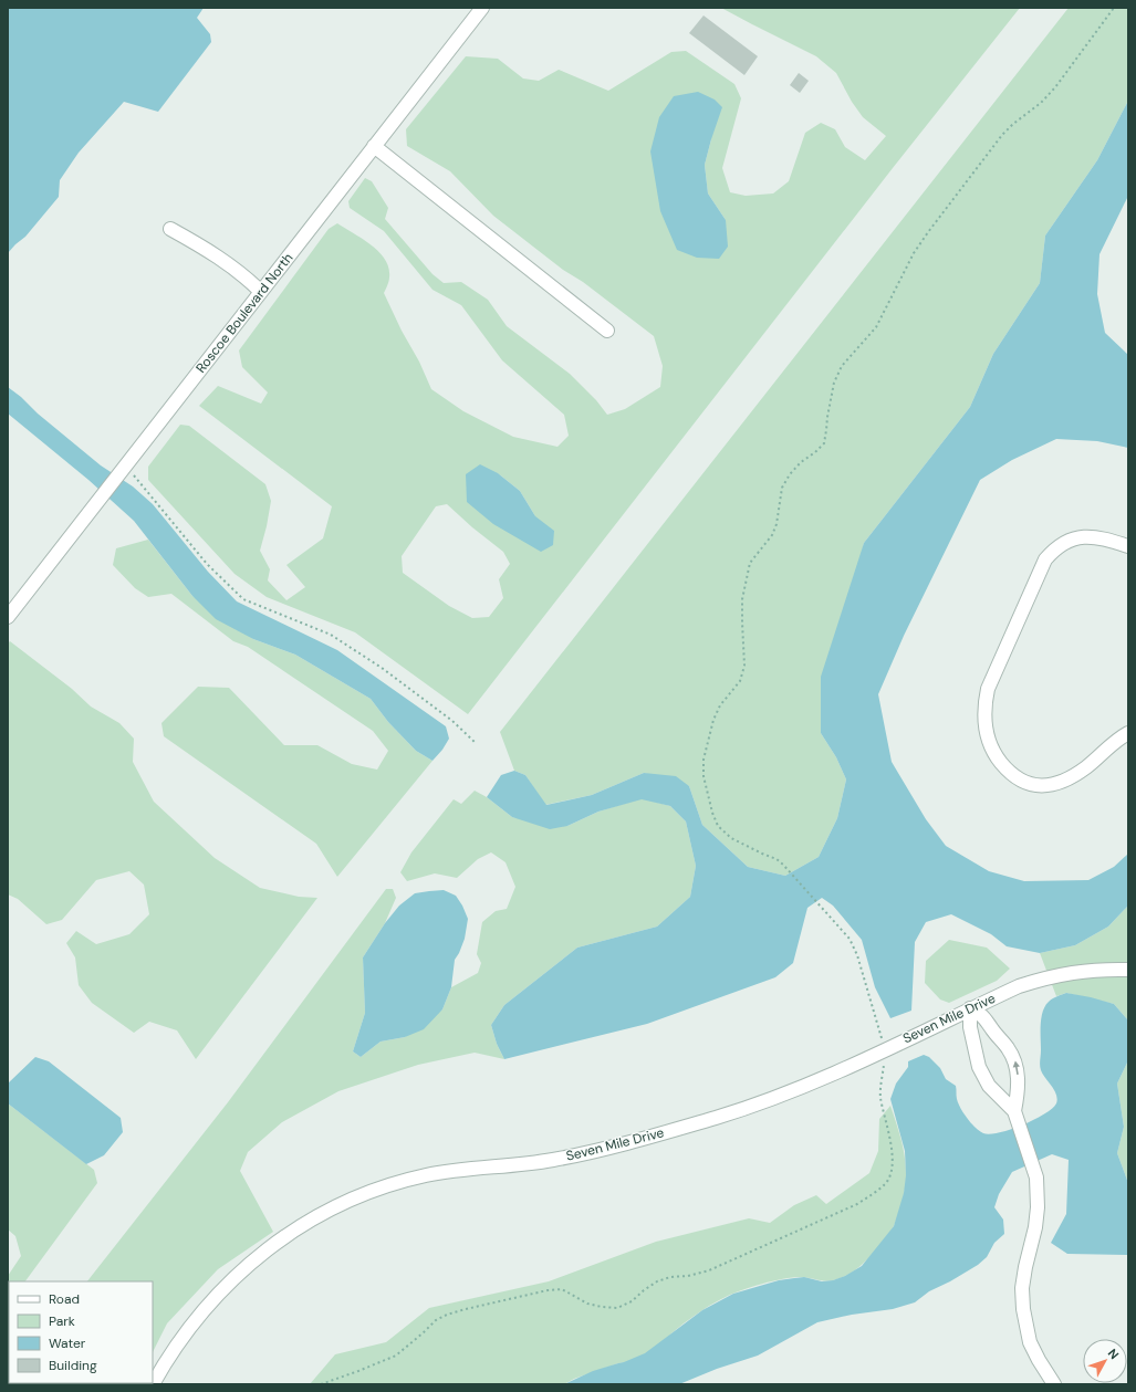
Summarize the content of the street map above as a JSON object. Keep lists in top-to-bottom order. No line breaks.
{"streets":{"street":["Roscoe Boulevard North","Seven Mile Drive"]},"legend":["Road","Park","Water","Building"],"north":"top right"}
